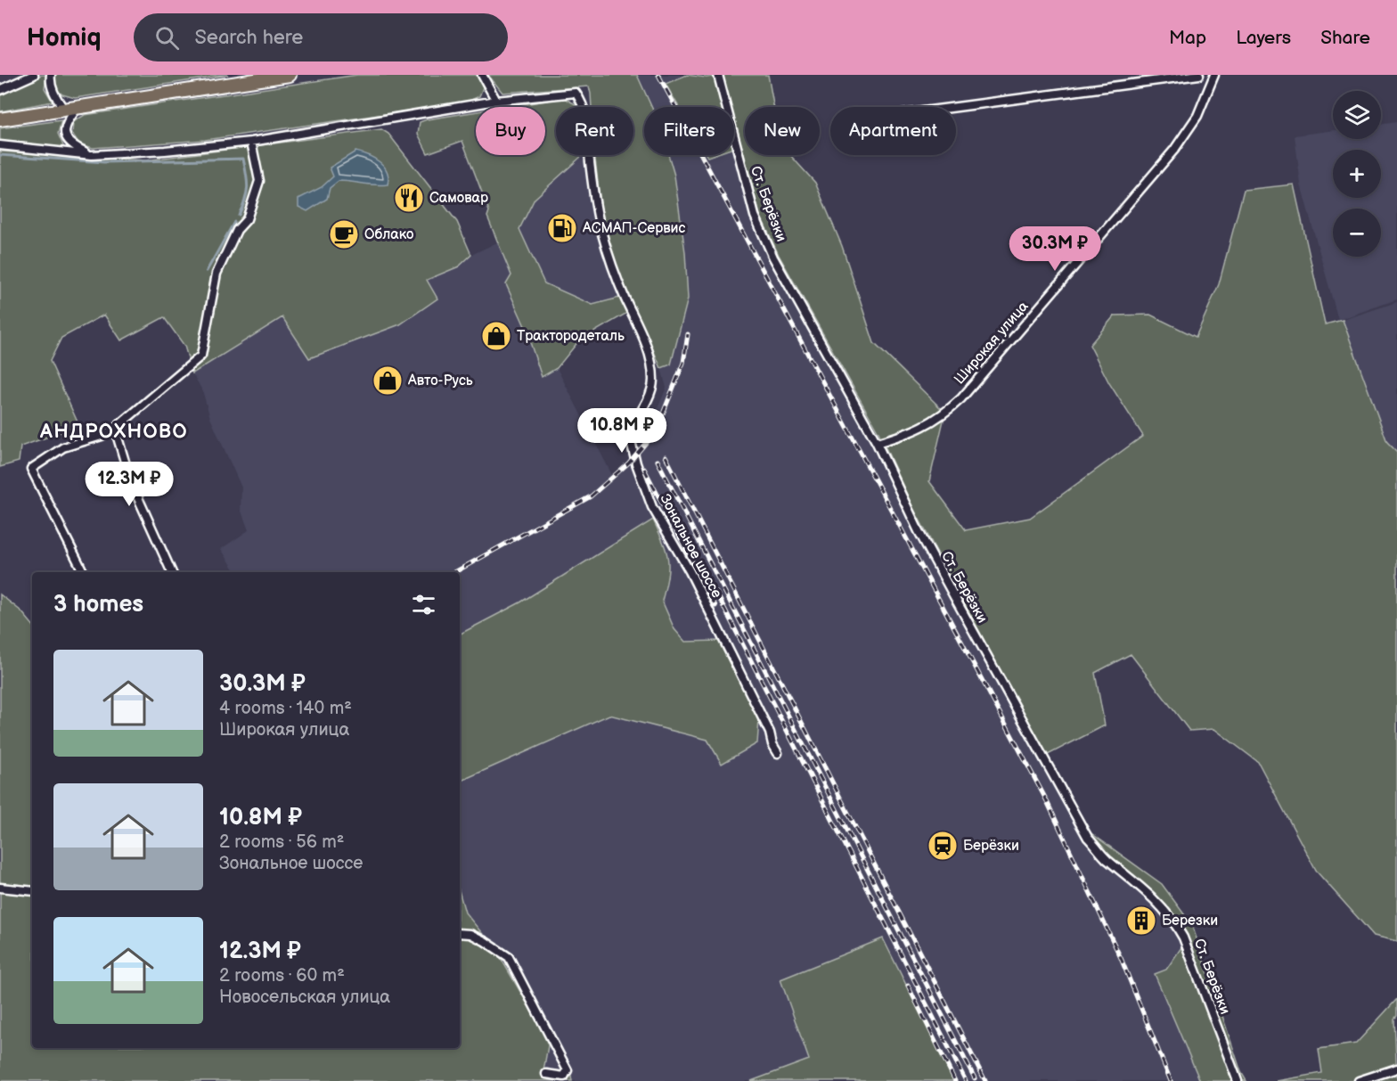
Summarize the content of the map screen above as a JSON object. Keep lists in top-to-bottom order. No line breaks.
{"streets":{"street":["Ст. Берёзки","Широкая улица","Зональное шоссе"]},"crossings":[["Ст. Берёзки","Широкая улица"]],"districts":["АНДРОХНОВО"],"places":{"restaurant":["Самовар"],"fuel station":["АСМАП-Сервис"],"cafe":["Облако"],"shop":["Трактородеталь","Авто-Русь"],"station":["Берёзки"],"building":["Березки"]},"page":{"header":"Homiq","search":"Search here","nav":["Map","Layers","Share"],"map_buttons":["+","−"],"chip":["Buy","Rent","Filters","New","Apartment"],"price":["30.3M ₽","10.8M ₽","12.3M ₽"],"heading":"3 homes","list":[{"name":"30.3M ₽","note":"4 rooms · 140 m² · Широкая улица"},{"name":"10.8M ₽","note":"2 rooms · 56 m² · Зональное шоссе"},{"name":"12.3M ₽","note":"2 rooms · 60 m² · Новосельская улица"}]}}
